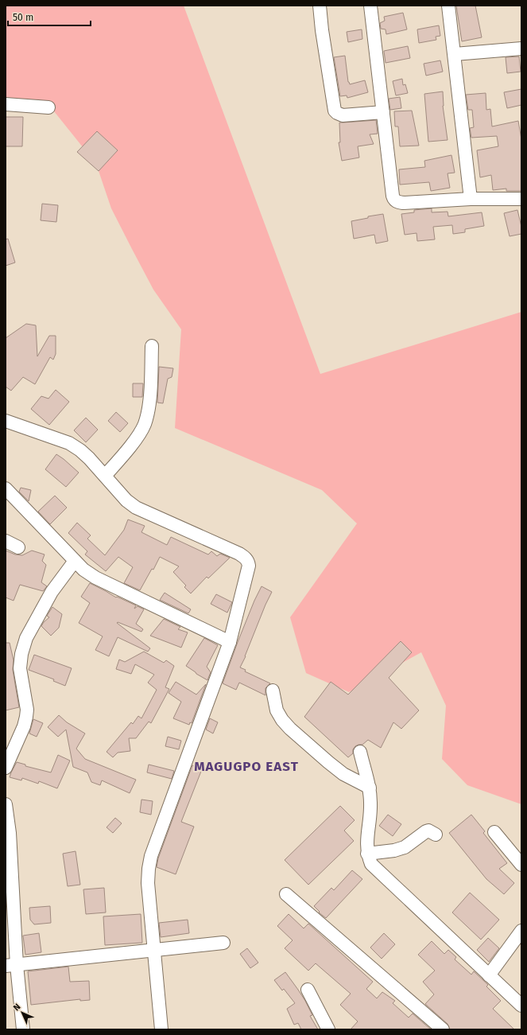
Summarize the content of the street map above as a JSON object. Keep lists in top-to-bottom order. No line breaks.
{"districts":["MAGUGPO EAST"],"scale_bar":"50 m","north":"top left"}
